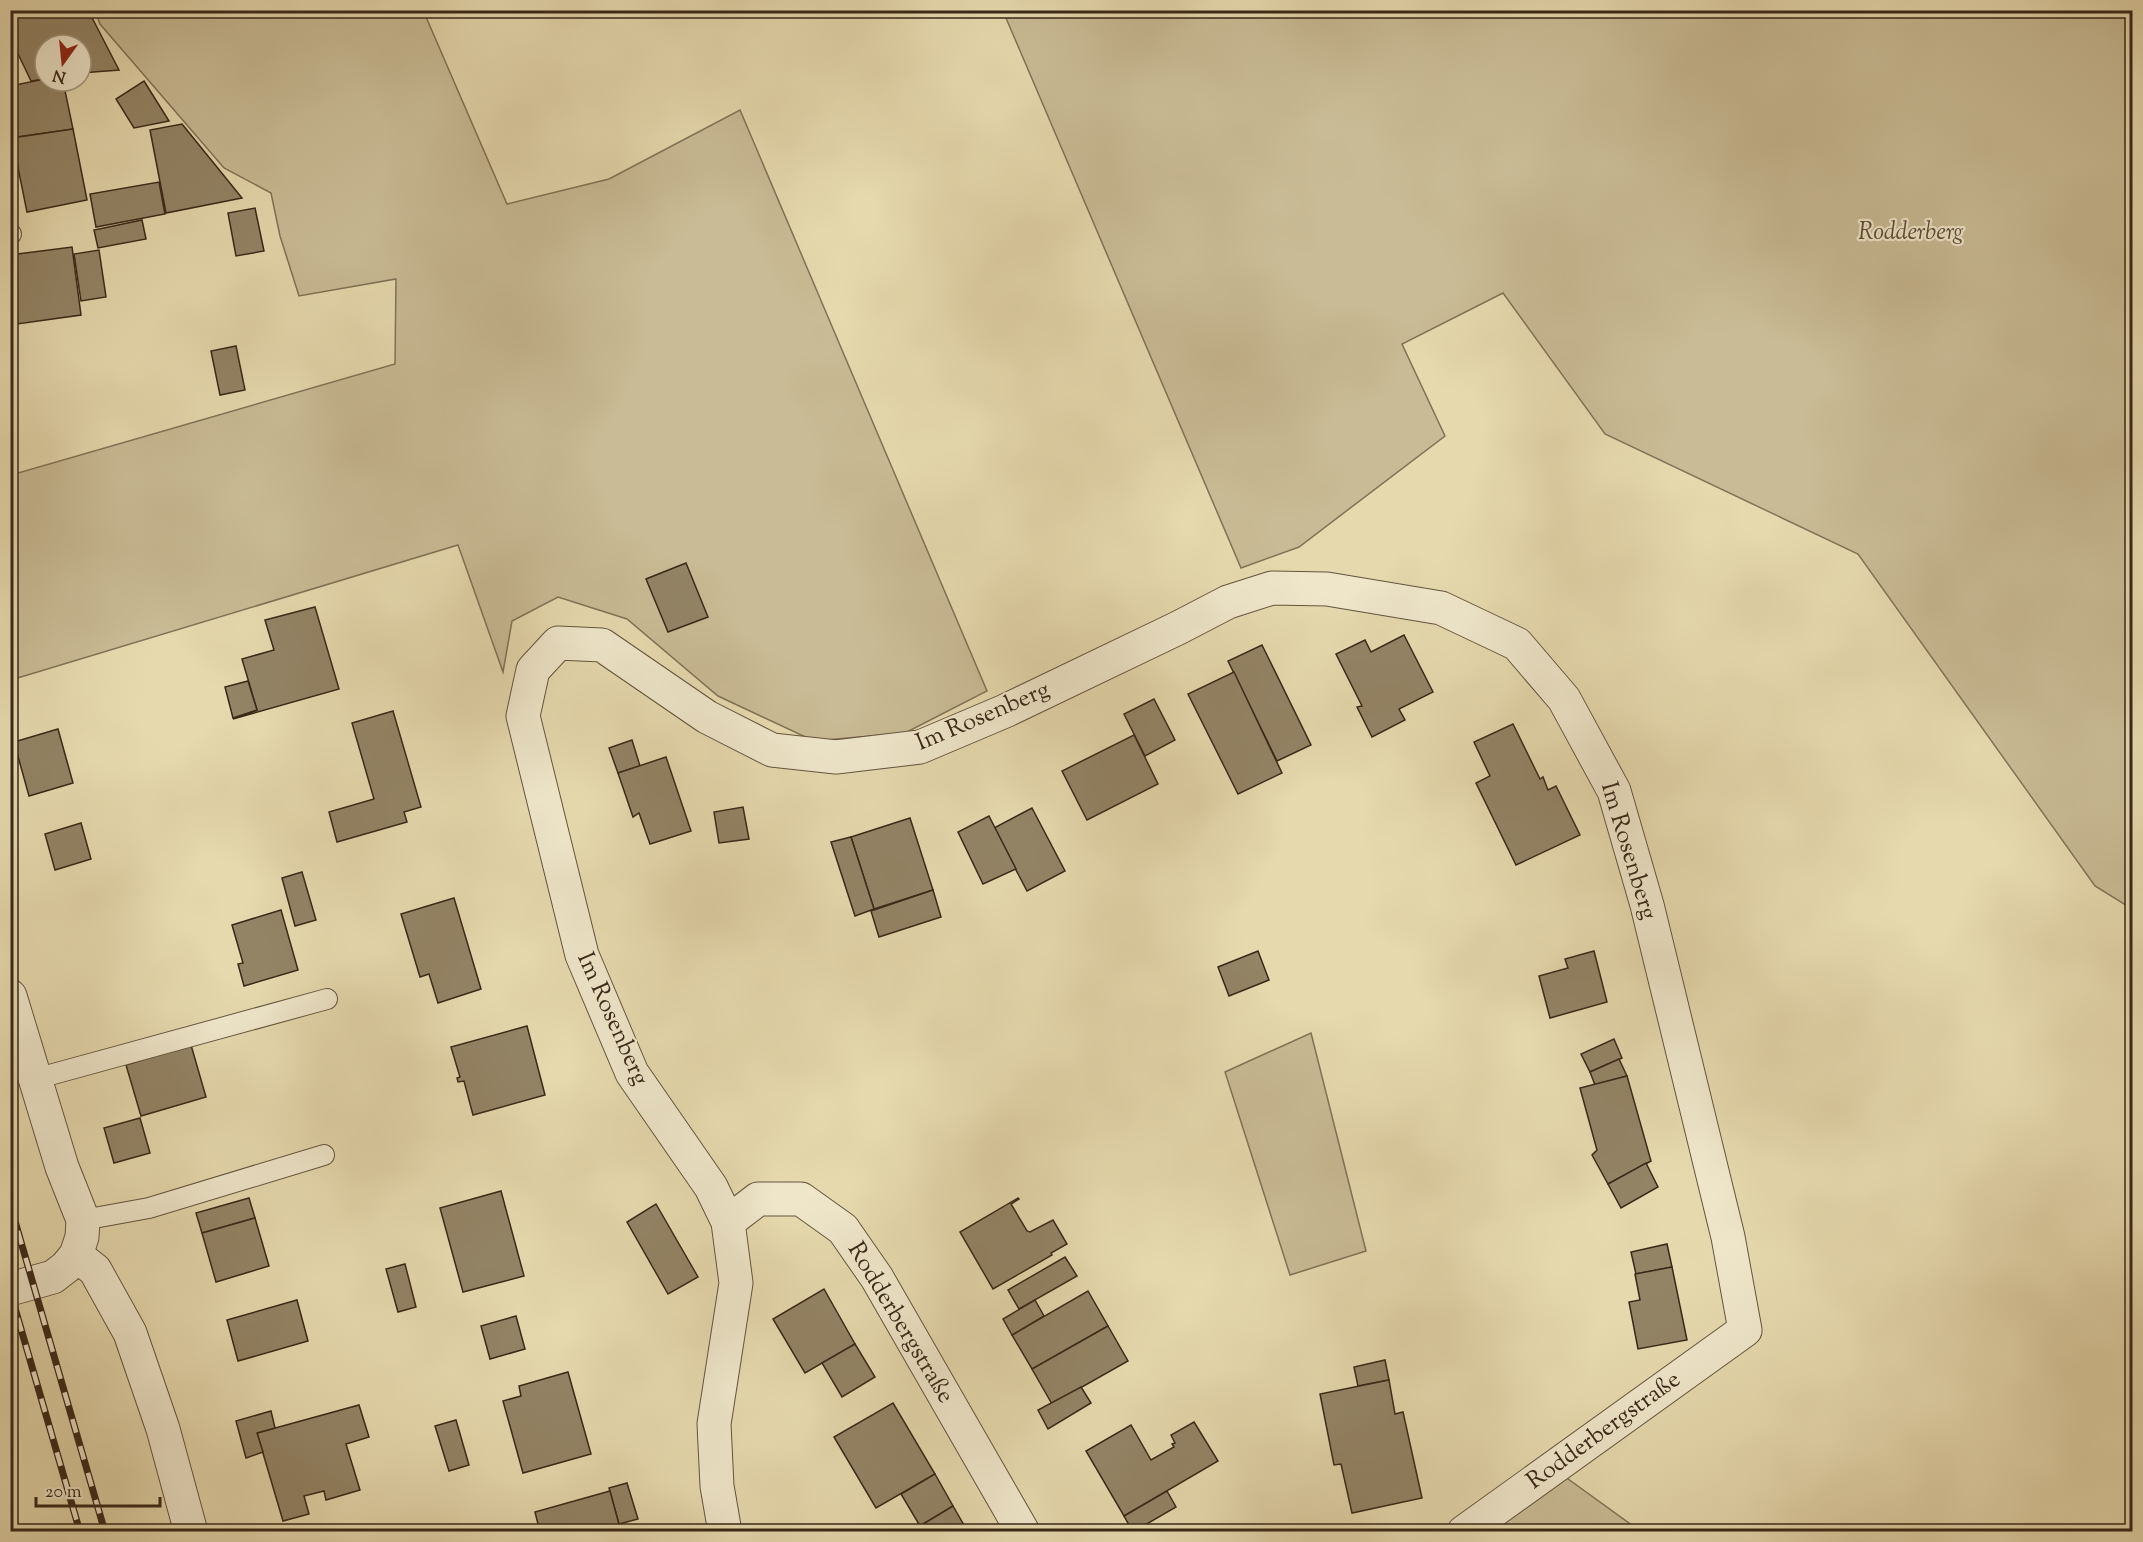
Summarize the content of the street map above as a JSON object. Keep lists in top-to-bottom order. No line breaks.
{"streets":{"street":["Im Rosenberg","Rodderbergstraße"]},"crossings":[["Im Rosenberg","Rodderbergstraße"]],"parks":["Rodderberg"],"scale_bar":"20 m","north":"bottom"}
